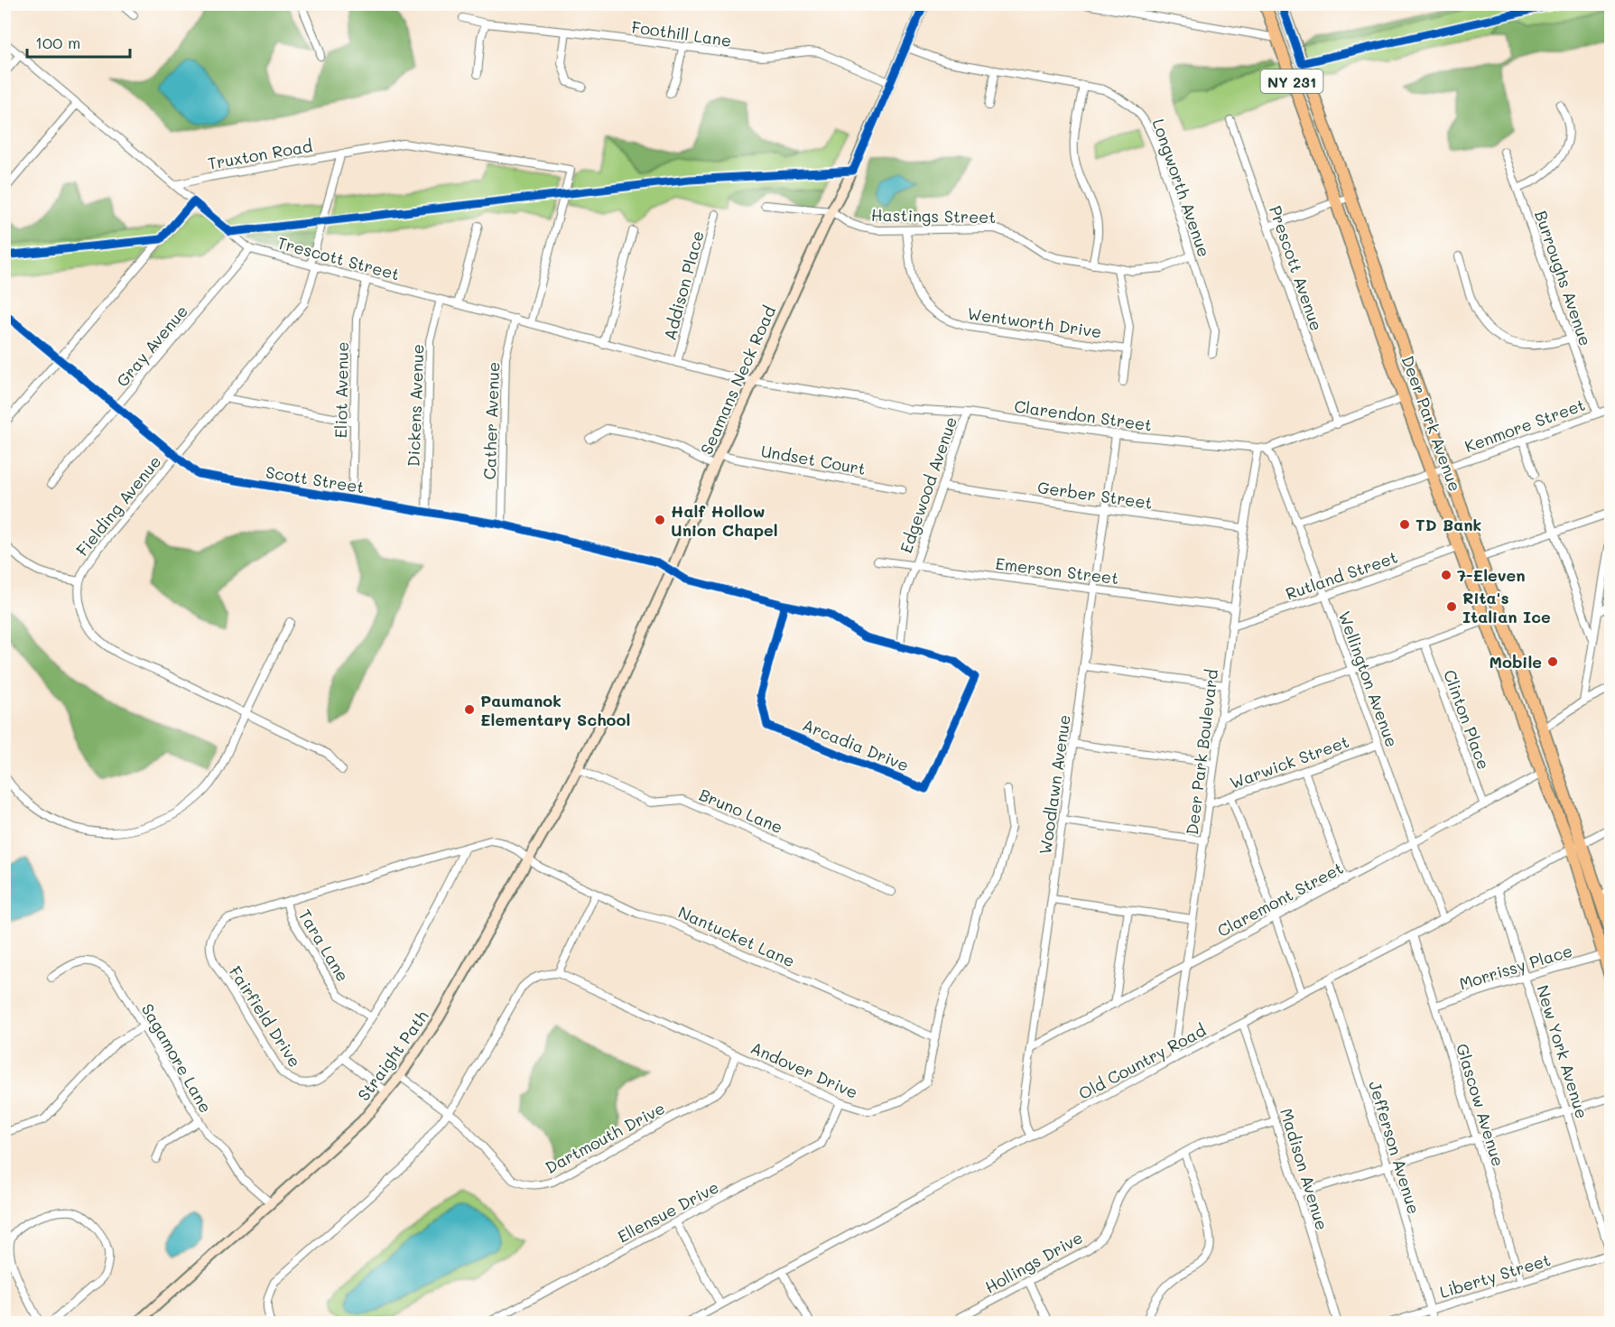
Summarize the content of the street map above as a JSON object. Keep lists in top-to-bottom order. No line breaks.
{"streets":{"main road":["NY 231","Seamans Neck Road","Deer Park Avenue","Straight Path"],"street":["Foothill Lane","Truxton Road","Longworth Avenue","Hastings Street","Trescott Street","Prescott Avenue","Burroughs Avenue","Addison Place","Wentworth Drive","Gray Avenue","Eliot Avenue","Dickens Avenue","Clarendon Street","Cather Avenue","Kenmore Street","Undset Court","Scott Street","Edgewood Avenue","Gerber Street","Fielding Avenue","Emerson Street","Rutland Street","Wellington Avenue","Clinton Place","Arcadia Drive","Deer Park Boulevard","Warwick Street","Woodlawn Avenue","Bruno Lane","Claremont Street","Nantucket Lane","Tara Lane","Morrissy Place","Fairfield Drive","New York Avenue","Sagamore Lane","Old Country Road","Andover Drive","Glascow Avenue","Dartmouth Drive","Jefferson Avenue","Madison Avenue","Ellensue Drive","Hollings Drive","Liberty Street"]},"crossings":[["Foothill Lane","Seamans Neck Road"],["Truxton Road","Trescott Street"],["Truxton Road","Fielding Avenue"],["Longworth Avenue","Hastings Street"],["Longworth Avenue","Seamans Neck Road"],["Hastings Street","Wentworth Drive"],["Hastings Street","Seamans Neck Road"],["Trescott Street","Gray Avenue"],["Trescott Street","Eliot Avenue"],["Trescott Street","Dickens Avenue"],["Trescott Street","Cather Avenue"],["Trescott Street","Fielding Avenue"],["Prescott Avenue","Clarendon Street"],["Burroughs Avenue","Kenmore Street"],["Gray Avenue","Scott Street"],["Seamans Neck Road","Clarendon Street"],["Seamans Neck Road","Undset Court"],["Seamans Neck Road","Scott Street"],["Seamans Neck Road","Arcadia Drive"],["Seamans Neck Road","Bruno Lane"],["Seamans Neck Road","Straight Path"],["Eliot Avenue","Scott Street"],["Dickens Avenue","Scott Street"],["Clarendon Street","Deer Park Avenue"],["Clarendon Street","Edgewood Avenue"],["Clarendon Street","Wellington Avenue"],["Clarendon Street","Deer Park Boulevard"],["Clarendon Street","Woodlawn Avenue"],["Cather Avenue","Scott Street"],["Deer Park Avenue","Kenmore Street"],["Deer Park Avenue","Rutland Street"],["Deer Park Avenue","Claremont Street"],["Deer Park Avenue","Morrissy Place"],["Deer Park Avenue","Old Country Road"],["Kenmore Street","Wellington Avenue"],["Scott Street","Fielding Avenue"],["Scott Street","Arcadia Drive"],["Edgewood Avenue","Gerber Street"],["Edgewood Avenue","Emerson Street"],["Edgewood Avenue","Arcadia Drive"],["Gerber Street","Deer Park Boulevard"],["Gerber Street","Woodlawn Avenue"],["Emerson Street","Deer Park Boulevard"],["Emerson Street","Woodlawn Avenue"],["Rutland Street","Wellington Avenue"],["Rutland Street","Deer Park Boulevard"],["Wellington Avenue","Warwick Street"],["Wellington Avenue","Claremont Street"],["Wellington Avenue","Old Country Road"],["Clinton Place","Claremont Street"],["Deer Park Boulevard","Warwick Street"],["Deer Park Boulevard","Claremont Street"],["Deer Park Boulevard","Old Country Road"],["Woodlawn Avenue","Claremont Street"],["Woodlawn Avenue","Old Country Road"],["Bruno Lane","Straight Path"],["Nantucket Lane","Fairfield Drive"],["Nantucket Lane","Straight Path"],["Nantucket Lane","Andover Drive"],["Tara Lane","Fairfield Drive"],["Morrissy Place","New York Avenue"],["Morrissy Place","Glascow Avenue"],["Fairfield Drive","Straight Path"],["New York Avenue","Old Country Road"],["New York Avenue","Liberty Street"],["Straight Path","Sagamore Lane"],["Straight Path","Dartmouth Drive"],["Old Country Road","Glascow Avenue"],["Old Country Road","Jefferson Avenue"],["Old Country Road","Madison Avenue"],["Andover Drive","Dartmouth Drive"],["Andover Drive","Ellensue Drive"],["Glascow Avenue","Liberty Street"],["Jefferson Avenue","Liberty Street"],["Madison Avenue","Hollings Drive"]],"places":["Half Hollow Union Chapel","TD Bank","7-Eleven","Rita's Italian Ice","Mobile","Paumanok Elementary School"],"scale_bar":"100 m"}
